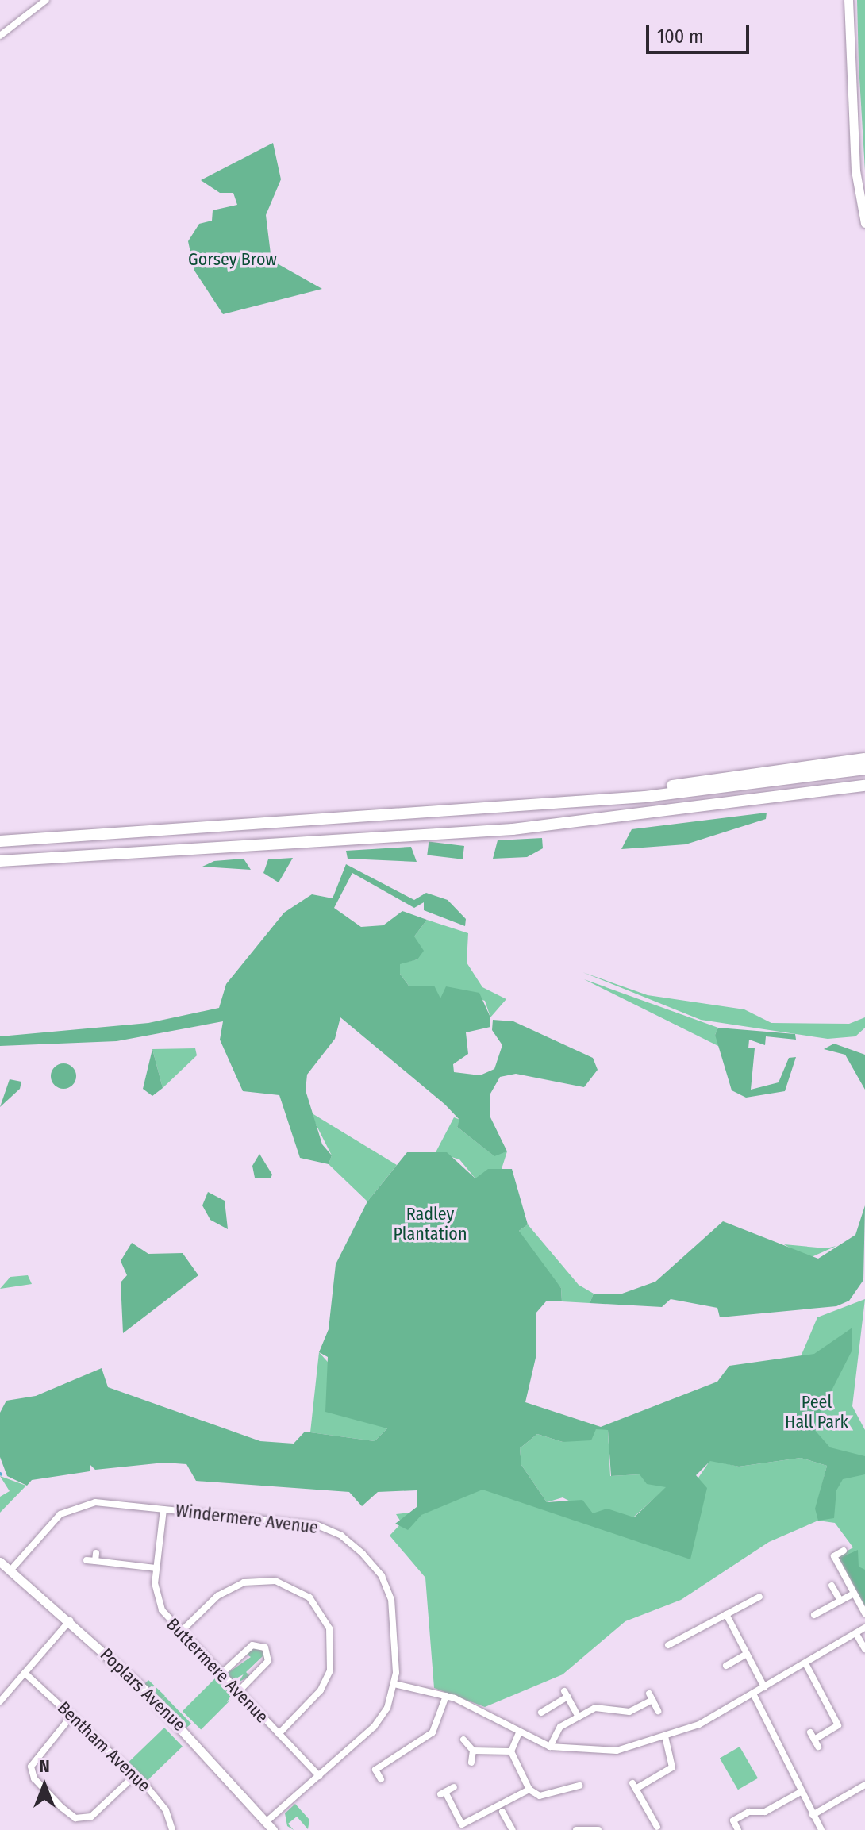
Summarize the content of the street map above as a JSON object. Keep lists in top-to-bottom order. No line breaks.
{"streets":{"street":["Windermere Avenue","Buttermere Avenue","Poplars Avenue","Bentham Avenue"]},"crossings":[["Windermere Avenue","Buttermere Avenue"],["Windermere Avenue","Poplars Avenue"]],"parks":["Gorsey Brow","Radley Plantation","Peel Hall Park"],"scale_bar":"100 m","north":"top"}
